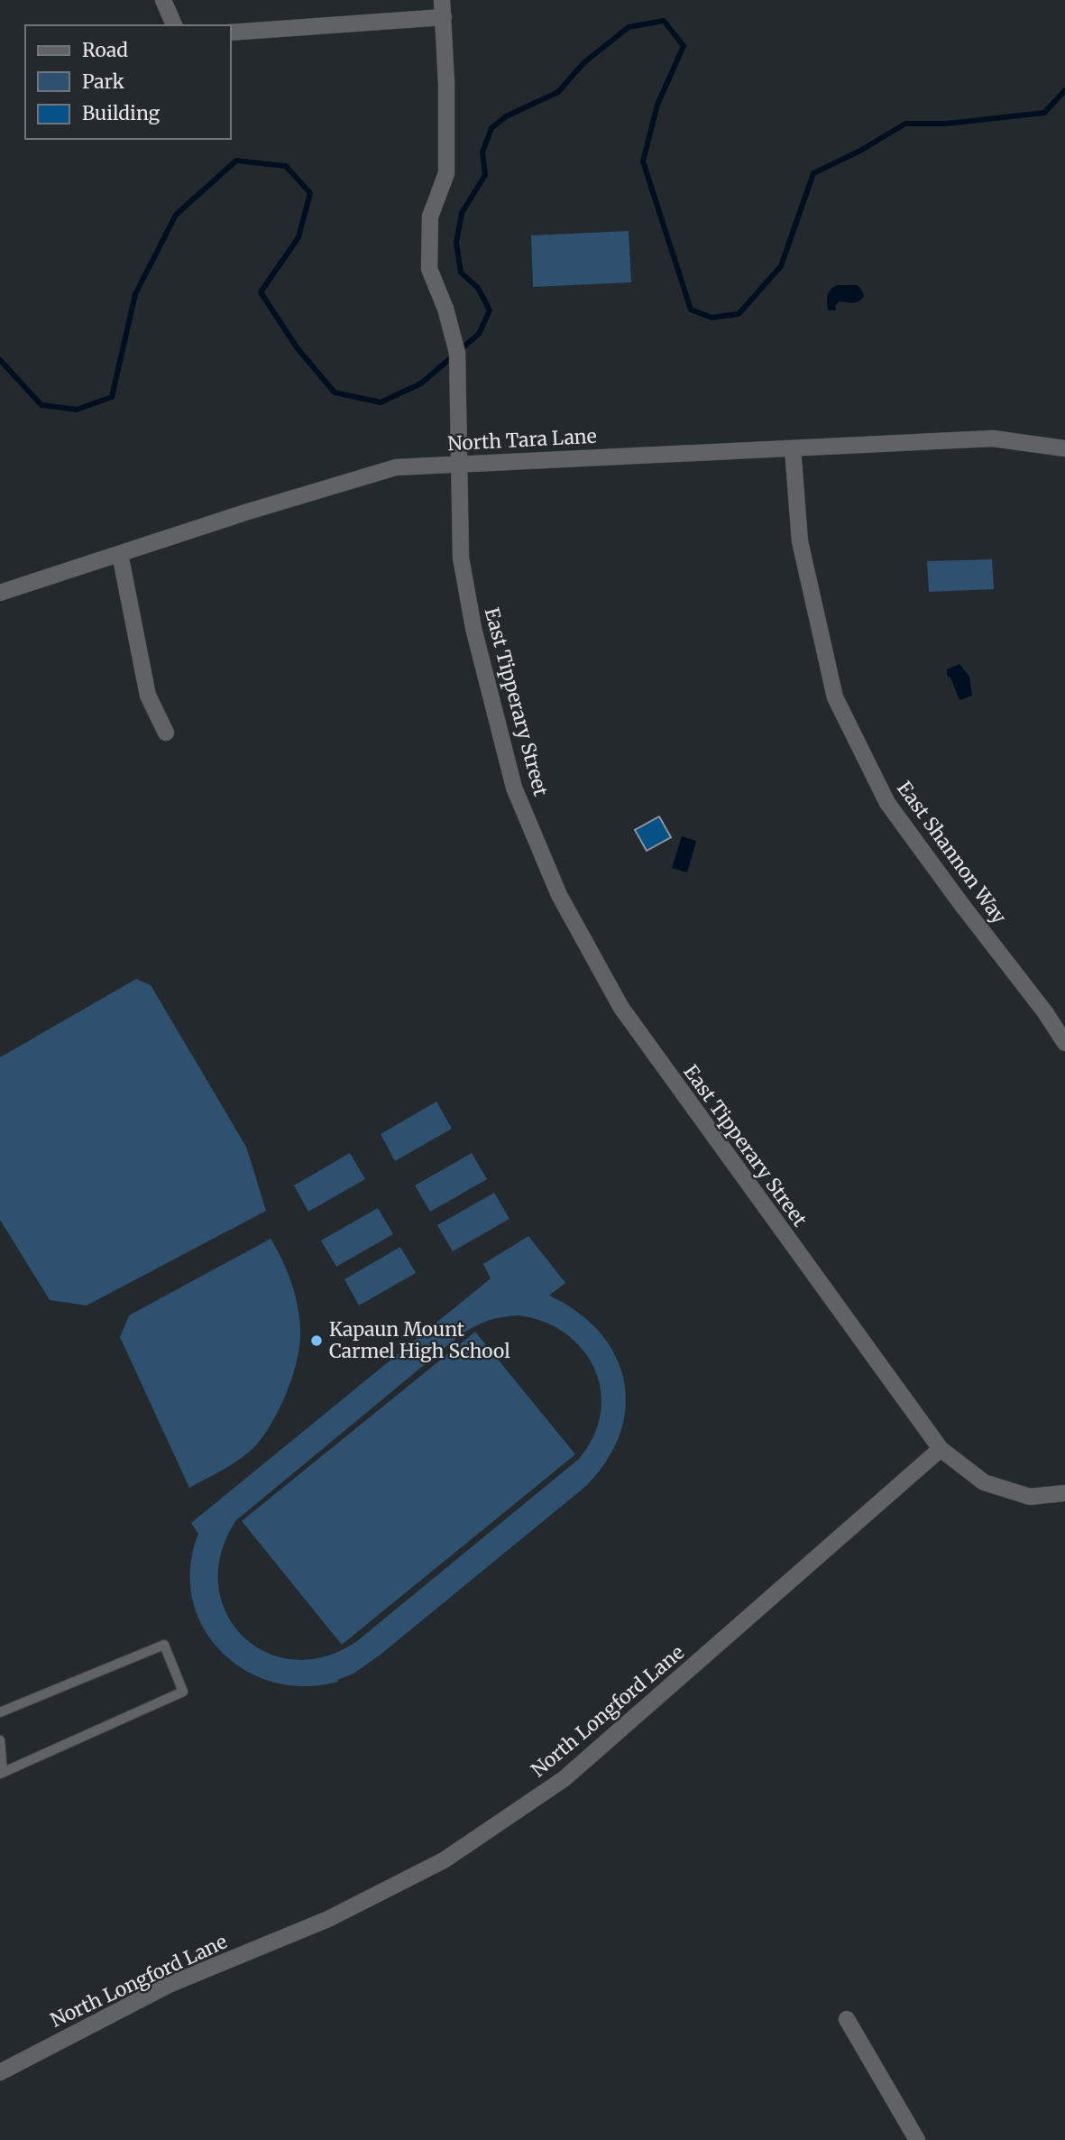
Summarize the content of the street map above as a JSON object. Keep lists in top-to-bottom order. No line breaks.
{"streets":{"street":["North Tara Lane","East Tipperary Street","East Shannon Way","North Longford Lane"]},"crossings":[["North Tara Lane","East Tipperary Street"],["North Tara Lane","East Shannon Way"],["East Tipperary Street","North Longford Lane"]],"places":["Kapaun Mount Carmel High School"],"legend":["Road","Park","Building"]}
